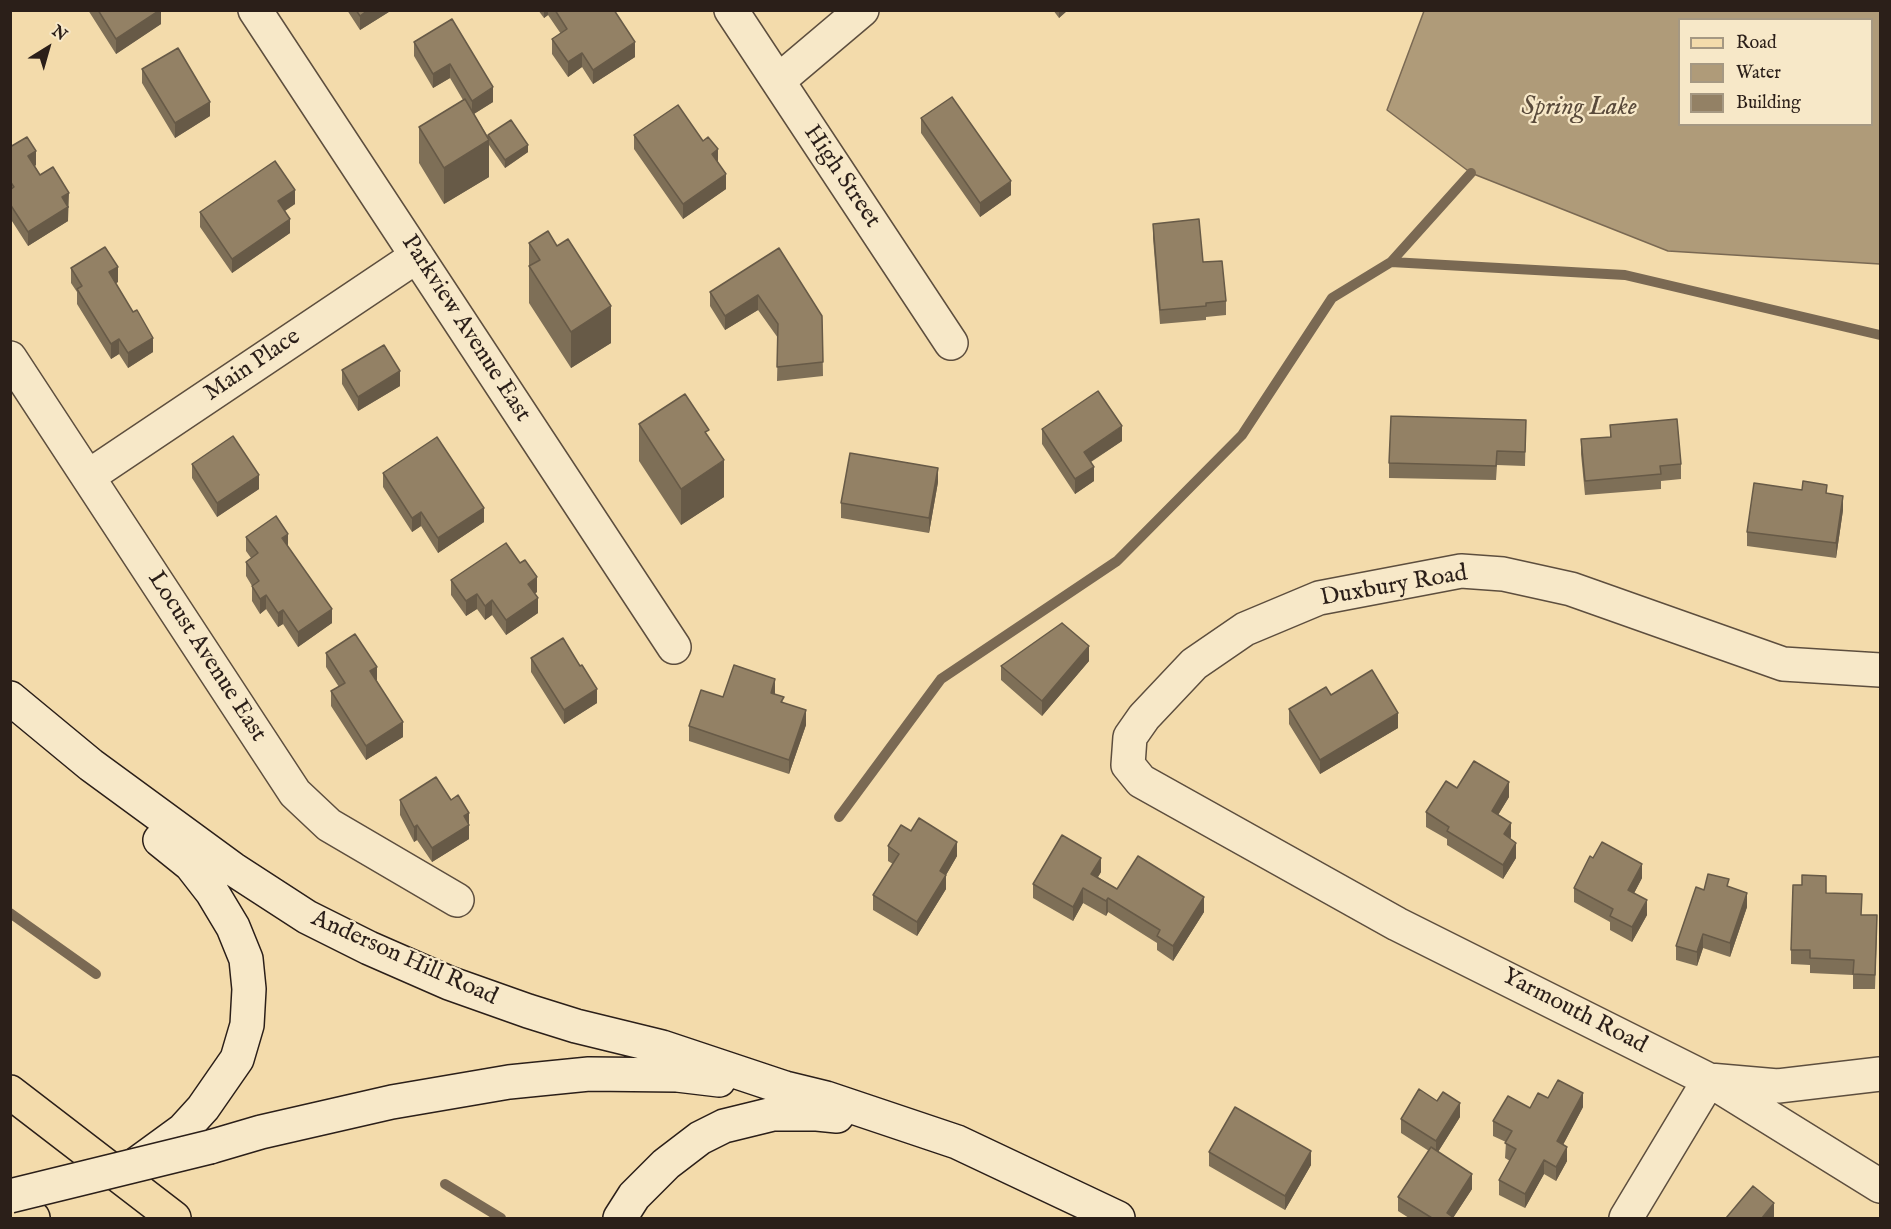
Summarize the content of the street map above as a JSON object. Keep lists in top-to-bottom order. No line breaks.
{"streets":{"street":["High Street","Parkview Avenue East","Main Place","Duxbury Road","Locust Avenue East","Anderson Hill Road","Yarmouth Road"]},"crossings":[["Parkview Avenue East","Main Place"],["Main Place","Locust Avenue East"],["Duxbury Road","Yarmouth Road"]],"water":["Spring Lake"],"legend":["Road","Water","Building"],"north":"top right"}
